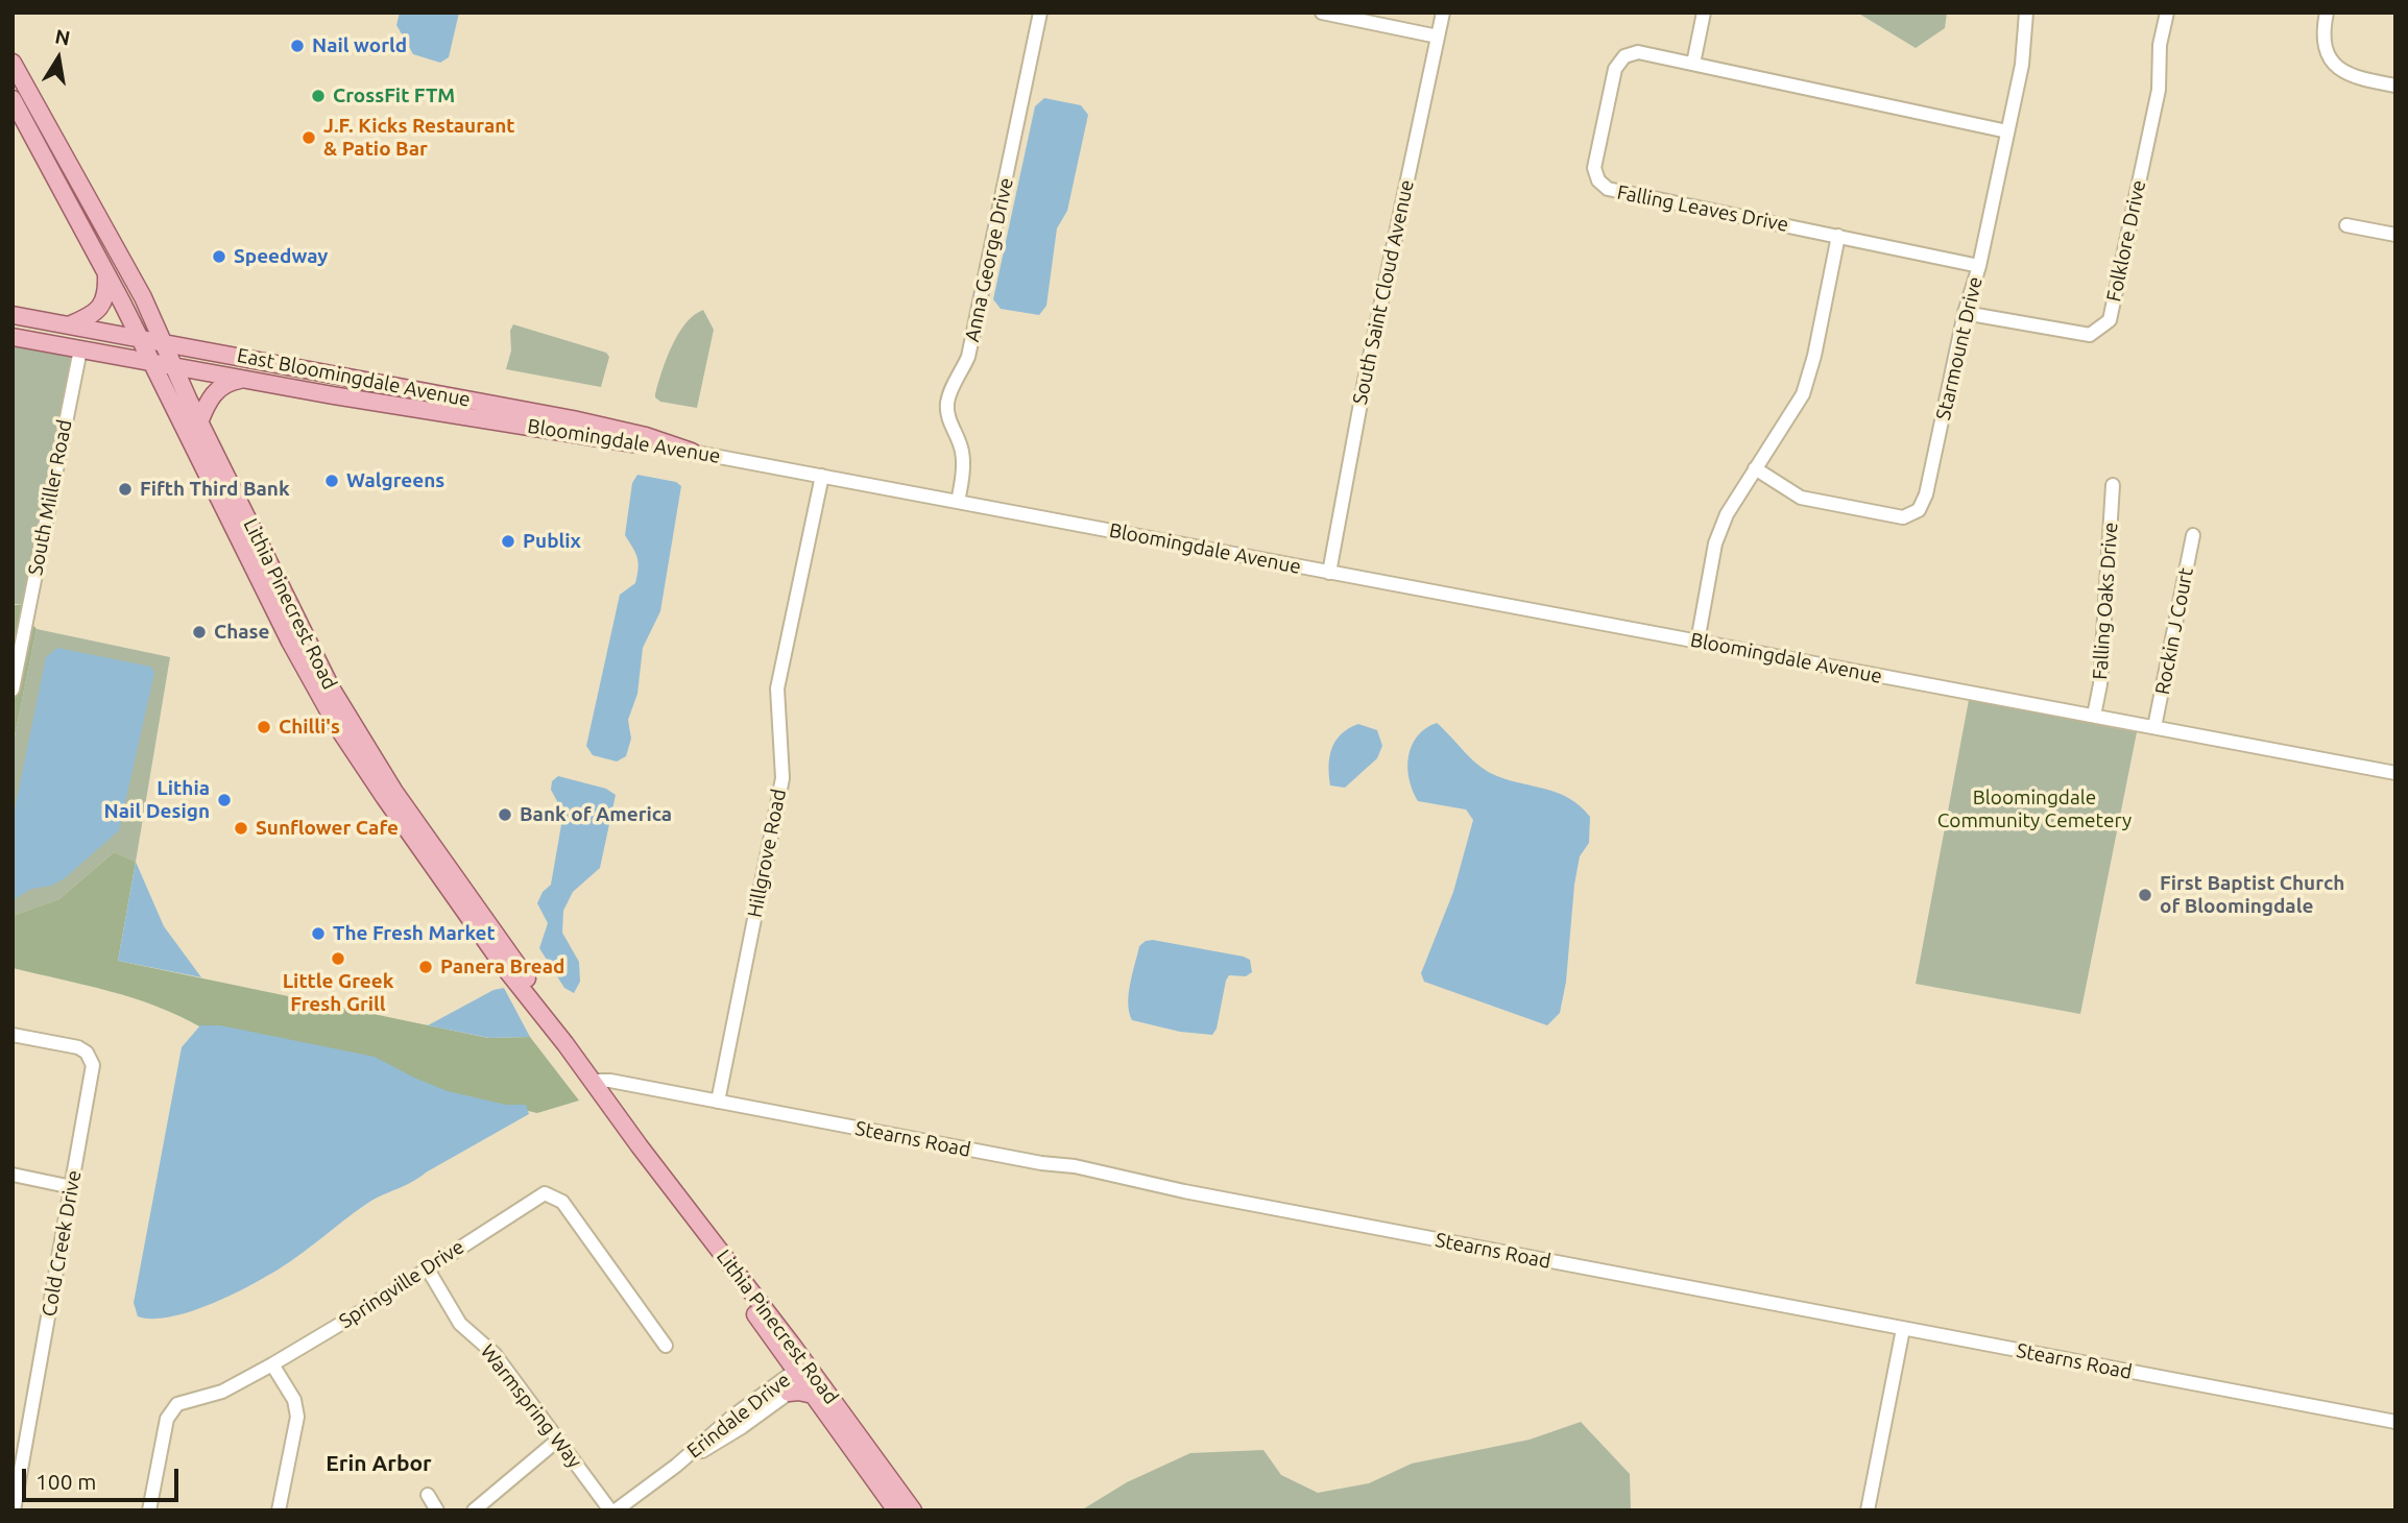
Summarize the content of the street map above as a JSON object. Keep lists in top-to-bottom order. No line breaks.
{"streets":{"main road":["East Bloomingdale Avenue","Bloomingdale Avenue","Lithia Pinecrest Road"],"street":["Falling Leaves Drive","Folklore Drive","Anna George Drive","South Saint Cloud Avenue","Starmount Drive","South Miller Road","Falling Oaks Drive","Rockin J Court","Hillgrove Road","Stearns Road","Cold Creek Drive","Springville Drive","Warmspring Way","Erindale Drive"]},"crossings":[["Falling Leaves Drive","Starmount Drive"],["Folklore Drive","Starmount Drive"],["Anna George Drive","Bloomingdale Avenue"],["South Saint Cloud Avenue","Bloomingdale Avenue"],["East Bloomingdale Avenue","Bloomingdale Avenue"],["East Bloomingdale Avenue","Lithia Pinecrest Road"],["Bloomingdale Avenue","South Miller Road"],["Bloomingdale Avenue","Falling Oaks Drive"],["Bloomingdale Avenue","Lithia Pinecrest Road"],["Bloomingdale Avenue","Rockin J Court"],["Bloomingdale Avenue","Hillgrove Road"],["Lithia Pinecrest Road","Stearns Road"],["Lithia Pinecrest Road","Erindale Drive"],["Hillgrove Road","Stearns Road"],["Springville Drive","Warmspring Way"]],"districts":["Erin Arbor"],"parks":["Bloomingdale Community Cemetery"],"places":["Nail world","CrossFit FTM","J.F. Kicks Restaurant & Patio Bar","Speedway","Walgreens","Fifth Third Bank","Publix","Chase","Chilli's","Lithia Nail Design","Bank of America","Sunflower Cafe","First Baptist Church of Bloomingdale","The Fresh Market","Little Greek Fresh Grill","Panera Bread"],"scale_bar":"100 m","north":"top"}
